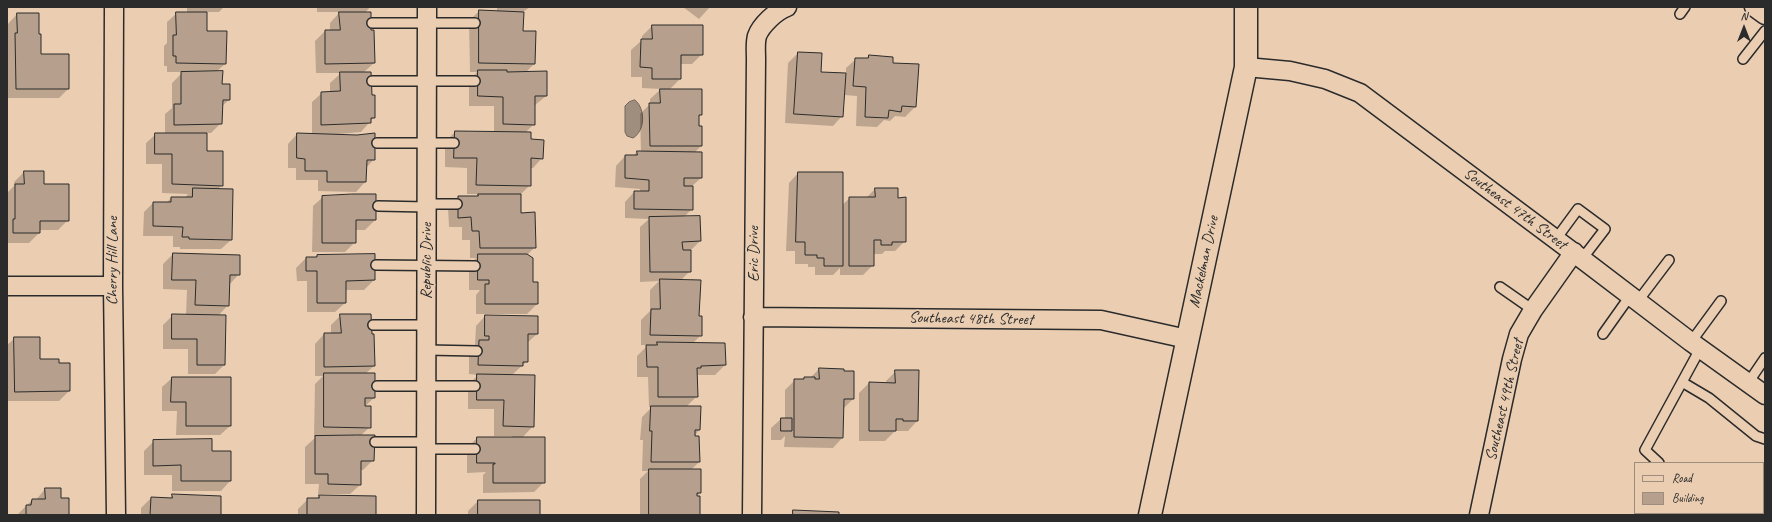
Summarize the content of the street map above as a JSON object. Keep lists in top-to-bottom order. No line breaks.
{"streets":{"street":["Southeast 47th Street","Eric Drive","Cherry Hill Lane","Republic Drive","Mackelman Drive","Southeast 48th Street","Southeast 49th Street"]},"crossings":[["Southeast 47th Street","Mackelman Drive"],["Southeast 47th Street","Southeast 49th Street"],["Eric Drive","Southeast 48th Street"],["Mackelman Drive","Southeast 48th Street"]],"legend":["Road","Building"],"north":"top"}
